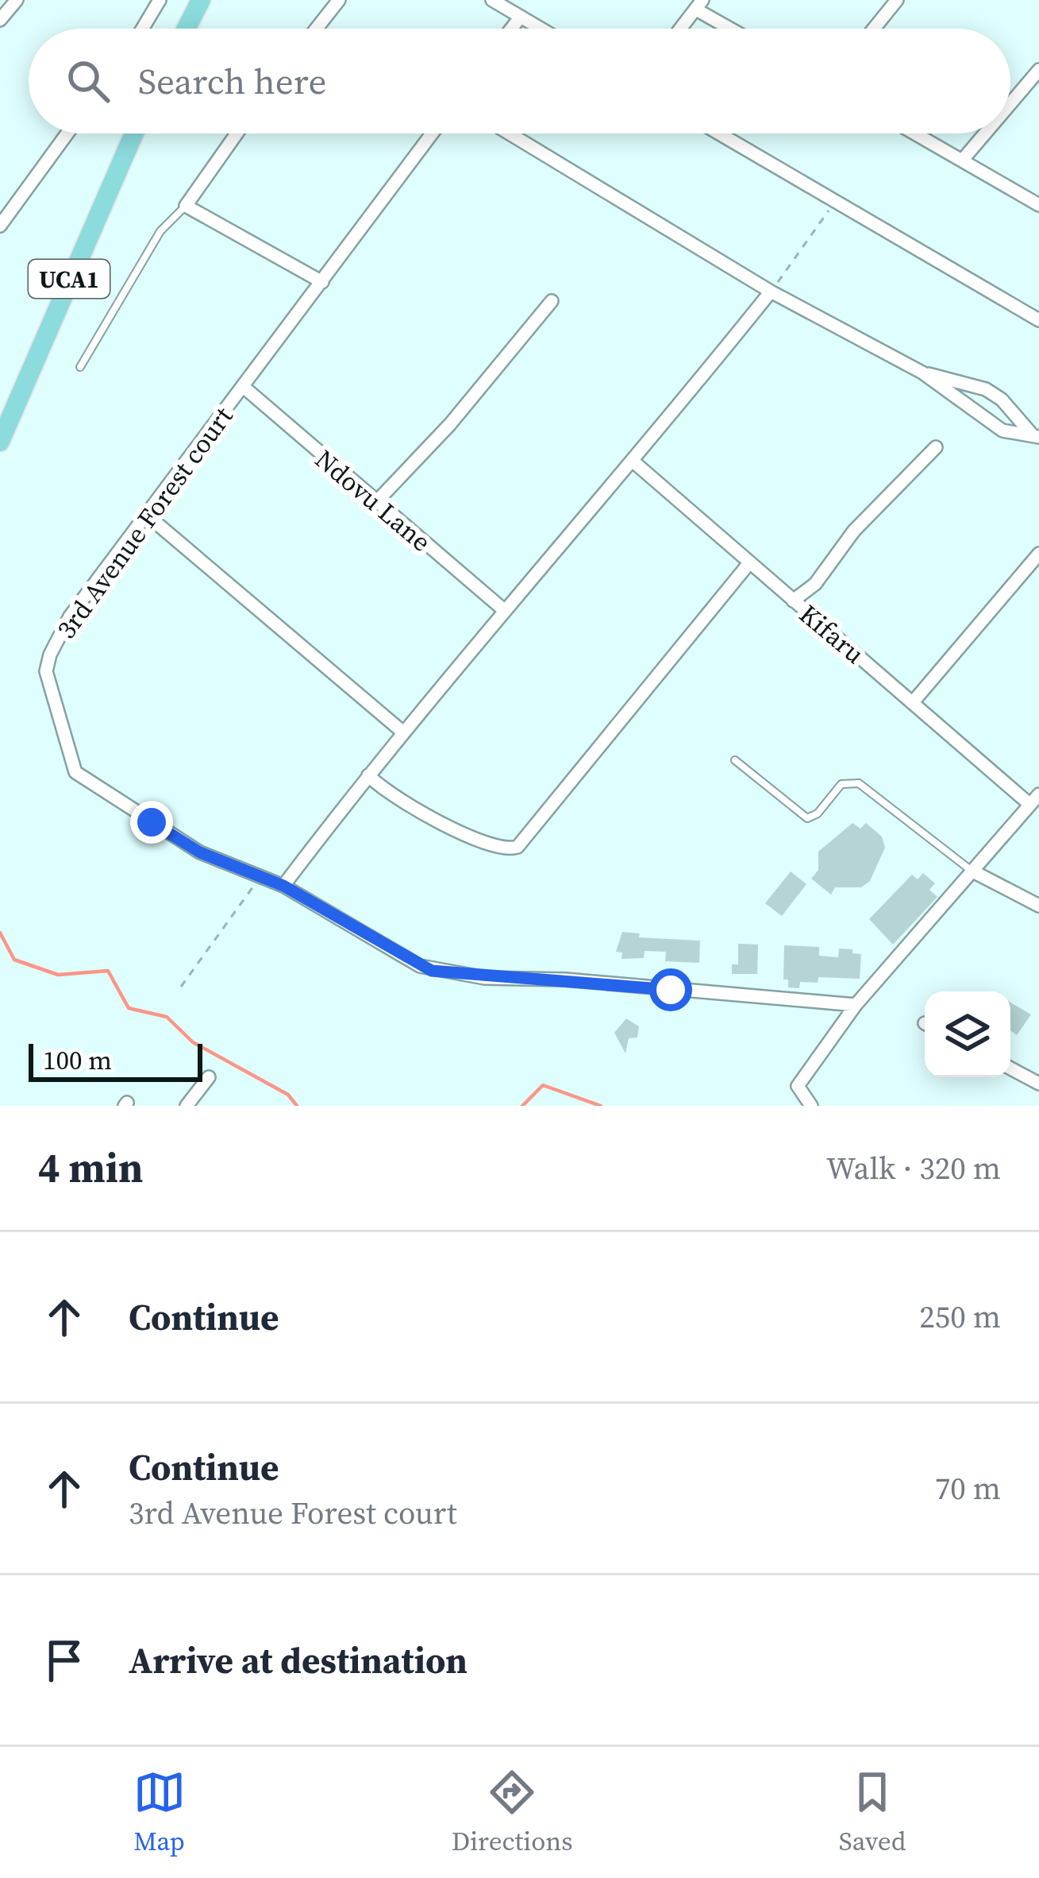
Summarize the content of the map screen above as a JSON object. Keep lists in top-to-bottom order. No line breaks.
{"streets":{"main road":["UCA1"],"street":["Ndovu Lane","3rd Avenue Forest court","Kifaru"]},"crossings":[["Ndovu Lane","3rd Avenue Forest court"]],"scale_bar":"100 m","page":{"search":"Search here","scale":"100 m","heading":["4 min","Walk · 320 m"],"list":[["Continue","250 m"],["Continue","3rd Avenue Forest court","70 m"],"Arrive at destination"],"nav":["Map","Directions","Saved"]}}
